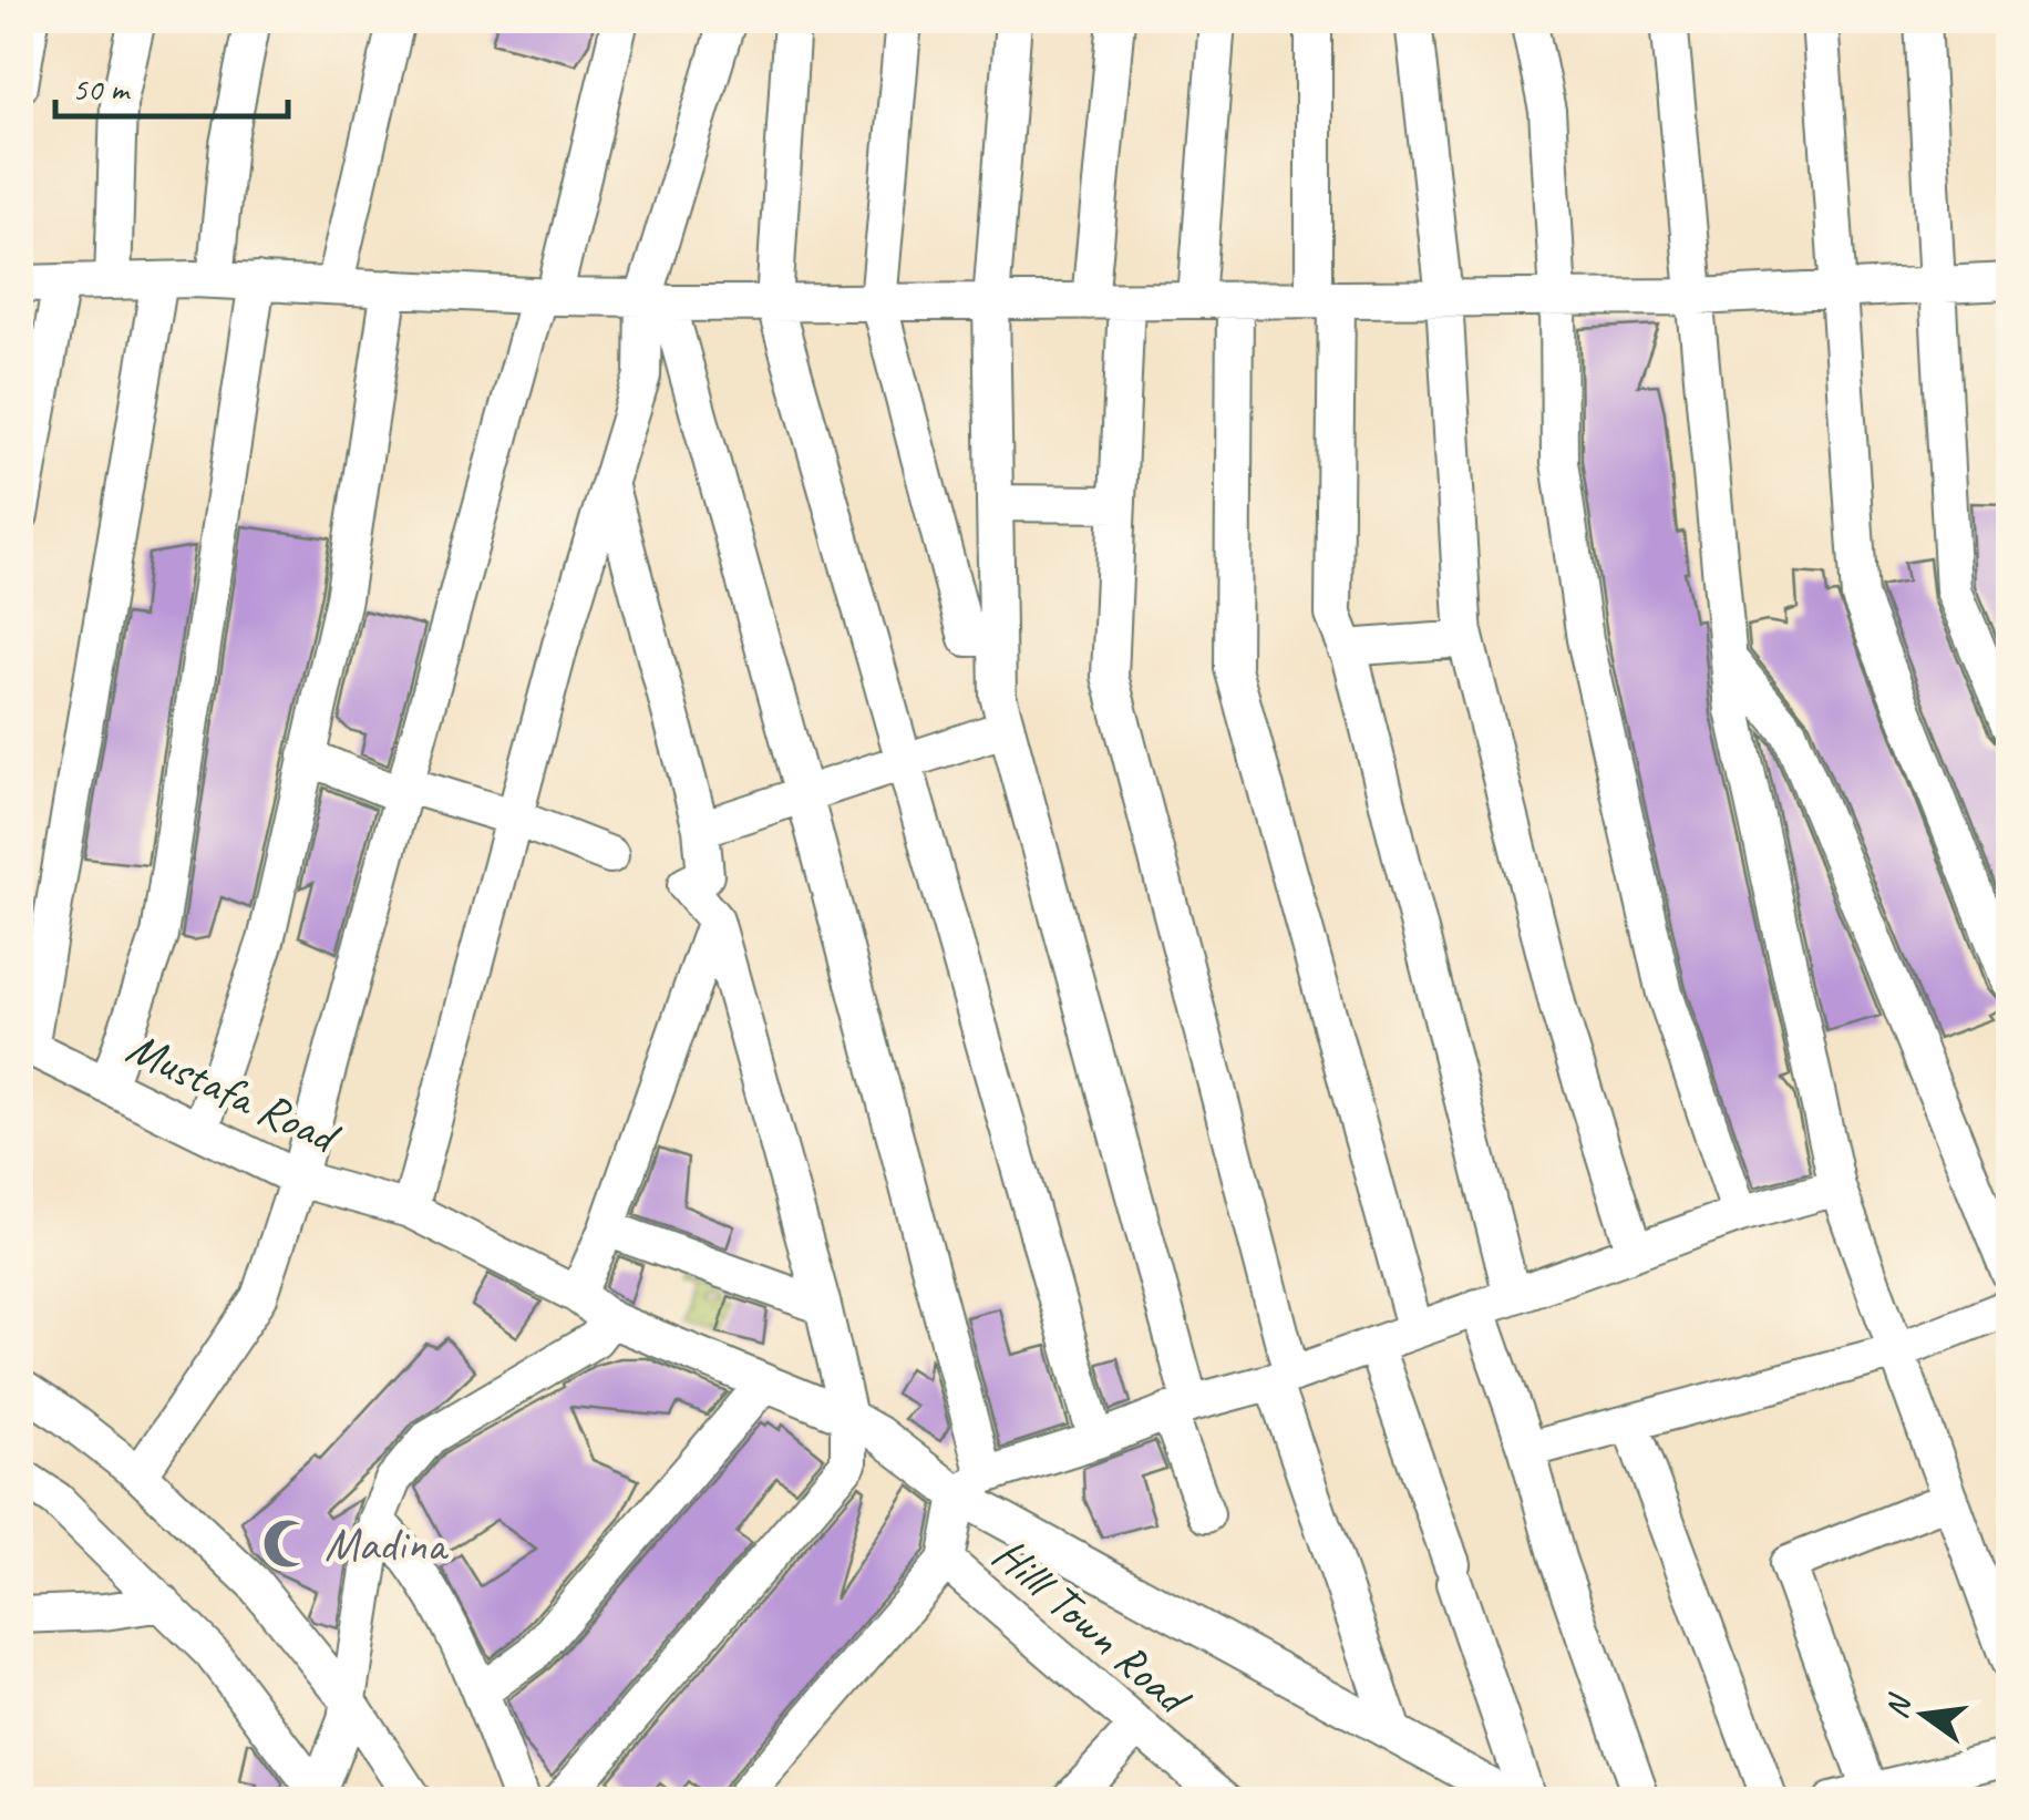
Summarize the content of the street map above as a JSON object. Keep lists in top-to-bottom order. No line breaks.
{"streets":{"street":["Mustafa Road","Hilll Town Road"]},"crossings":[["Mustafa Road","Hilll Town Road"]],"places":{"mosque":["Madina"]},"scale_bar":"50 m","north":"left"}
